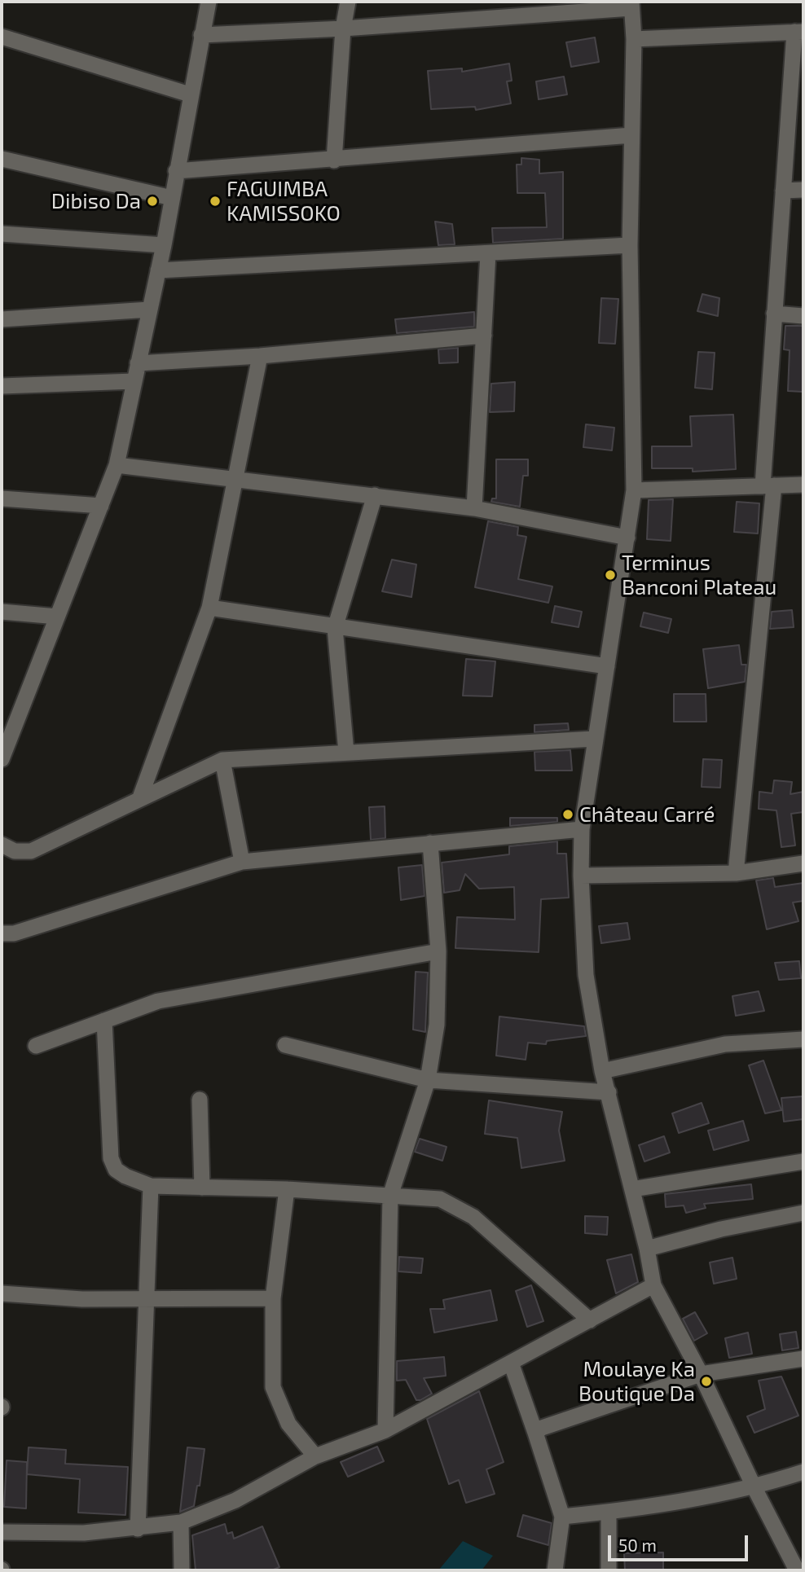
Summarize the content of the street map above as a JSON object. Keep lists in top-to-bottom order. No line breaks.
{"places":["Dibiso Da","FAGUIMBA KAMISSOKO","Terminus Banconi Plateau","Château Carré","Moulaye Ka Boutique Da"],"scale_bar":"50 m"}
